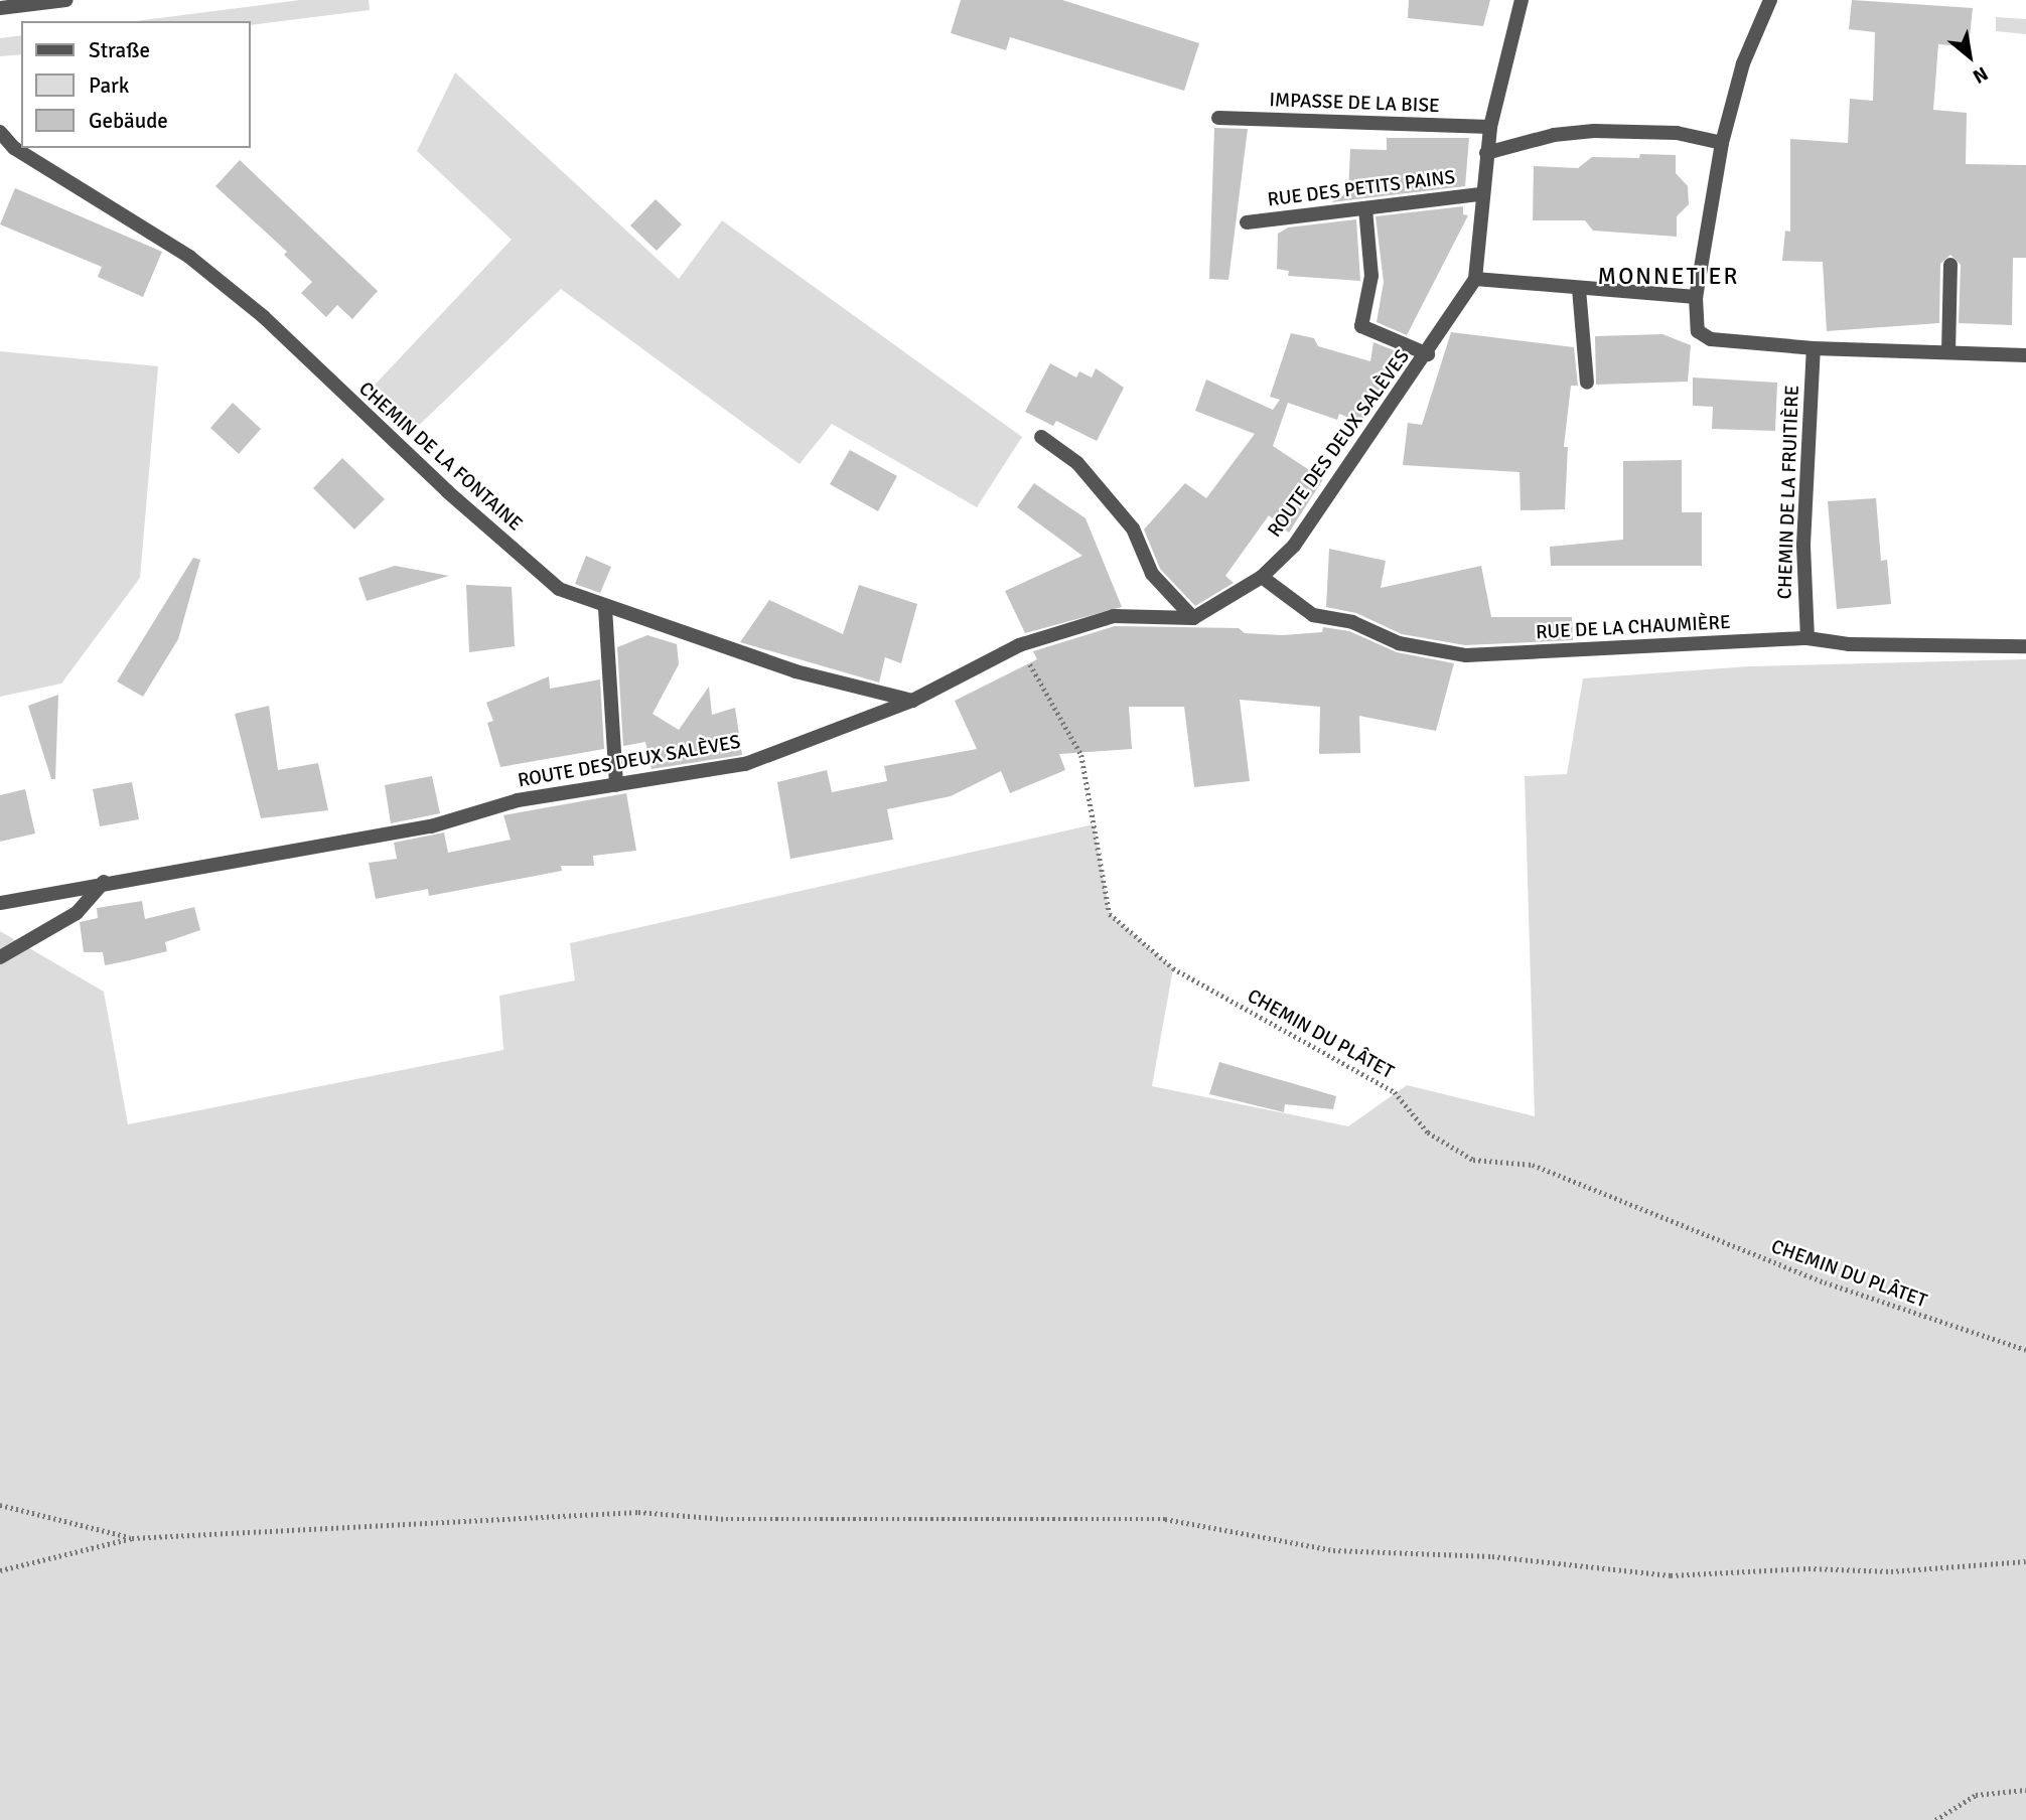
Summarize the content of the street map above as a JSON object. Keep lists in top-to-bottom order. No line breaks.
{"streets":{"street":["IMPASSE DE LA BISE","RUE DES PETITS PAINS","ROUTE DES DEUX SALÈVES","CHEMIN DE LA FONTAINE","CHEMIN DE LA FRUITIÈRE","RUE DE LA CHAUMIÈRE"],"path":["CHEMIN DU PLÂTET"]},"crossings":[["IMPASSE DE LA BISE","ROUTE DES DEUX SALÈVES"],["RUE DES PETITS PAINS","ROUTE DES DEUX SALÈVES"],["ROUTE DES DEUX SALÈVES","CHEMIN DE LA FONTAINE"],["ROUTE DES DEUX SALÈVES","RUE DE LA CHAUMIÈRE"],["ROUTE DES DEUX SALÈVES","CHEMIN DU PLÂTET"],["CHEMIN DE LA FRUITIÈRE","RUE DE LA CHAUMIÈRE"]],"districts":["MONNETIER"],"legend":["Straße","Park","Gebäude"],"north":"bottom right"}
